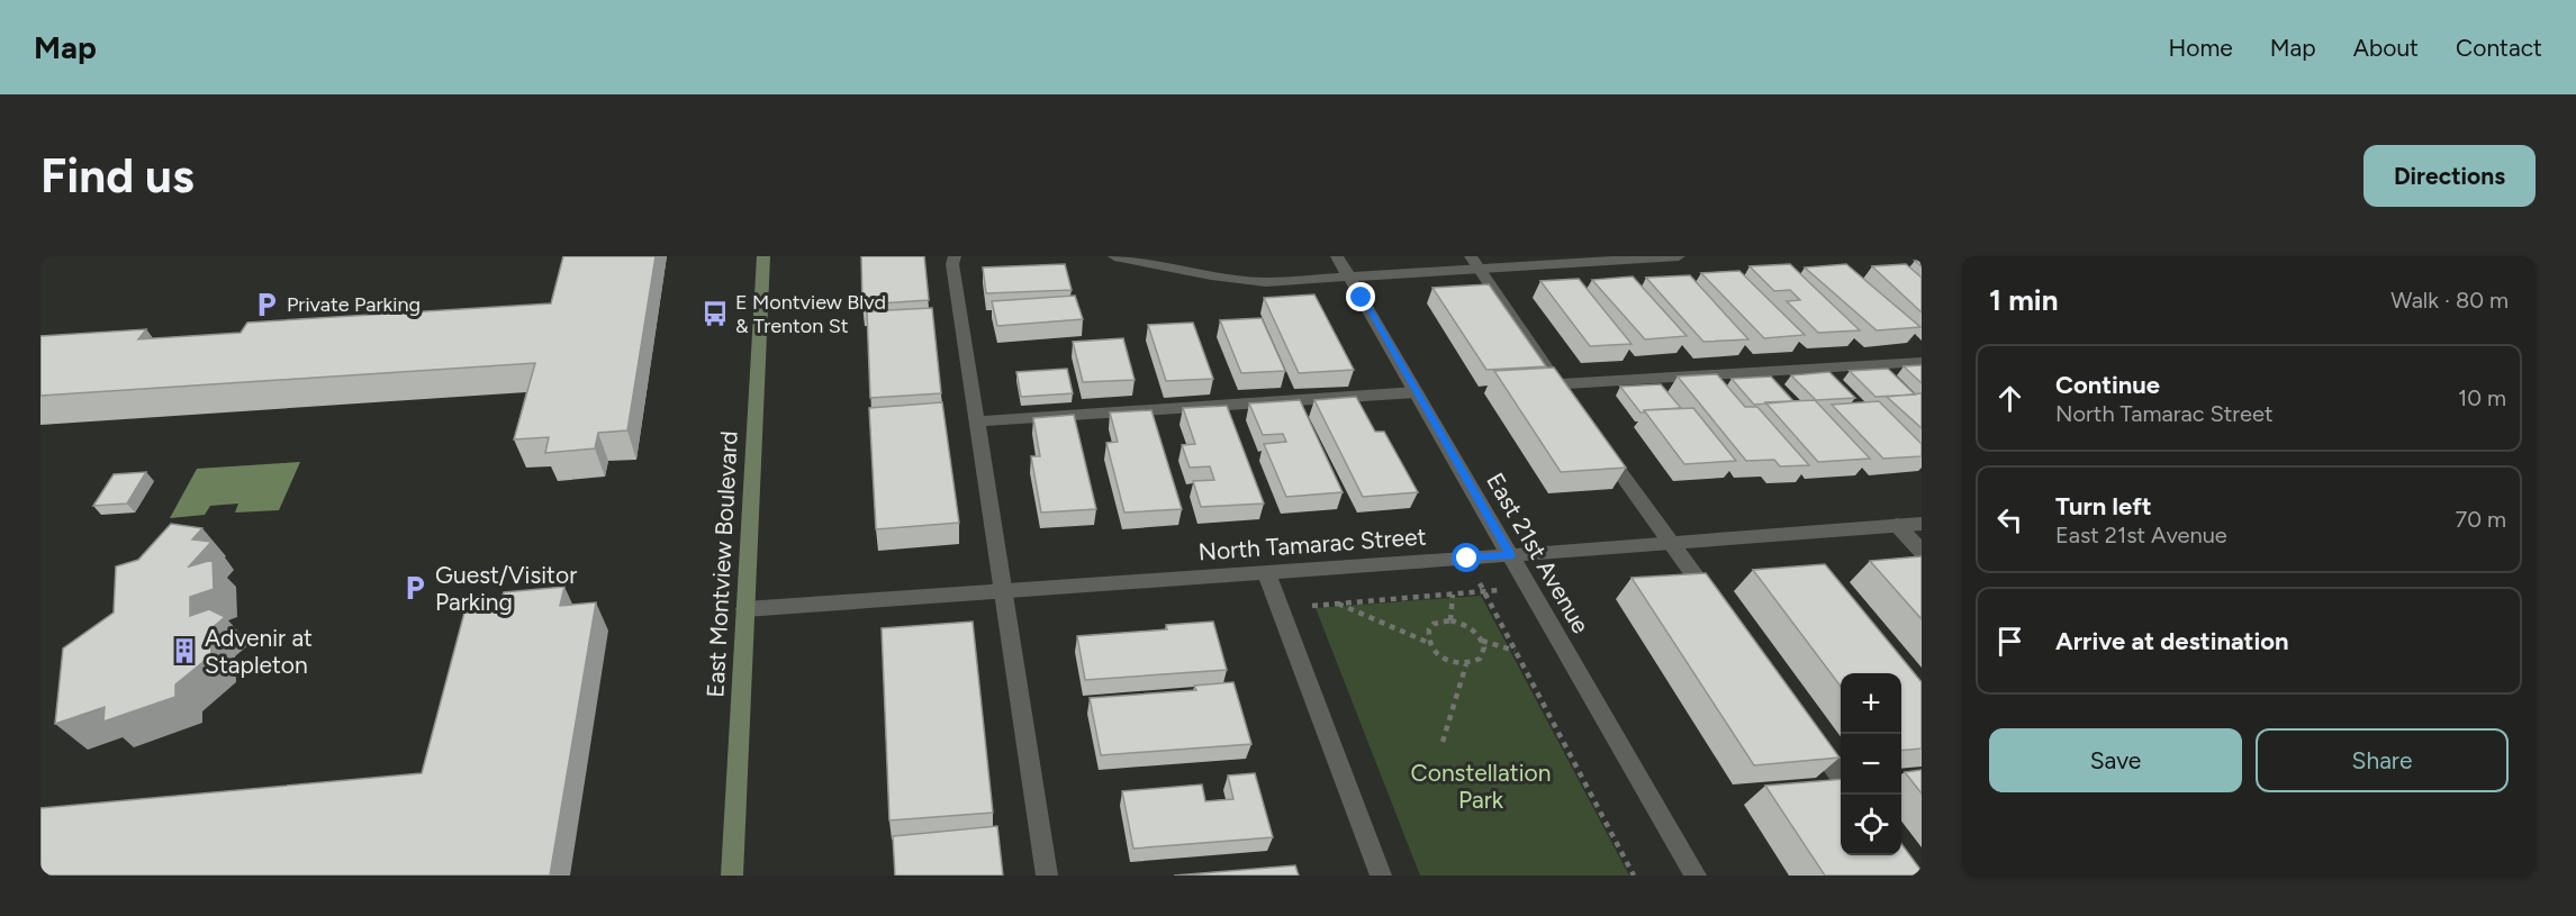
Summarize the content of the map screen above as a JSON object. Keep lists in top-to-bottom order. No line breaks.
{"streets":{"main road":["East Montview Boulevard"],"street":["North Tamarac Street","East 21st Avenue"]},"crossings":[["North Tamarac Street","East 21st Avenue"],["North Tamarac Street","East Montview Boulevard"]],"parks":["Constellation Park"],"places":{"parking":["Private Parking","Guest/Visitor Parking"],"bus stop":["E Montview Blvd & Trenton St"],"building":["Advenir at Stapleton"]},"page":{"header":"Map","nav":["Home","Map","About","Contact"],"buttons":["Directions",["Save","Share"]],"title":"Find us","heading":["1 min","Walk · 80 m"],"list":[["Continue","North Tamarac Street","10 m"],["Turn left","East 21st Avenue","70 m"],"Arrive at destination"],"map_buttons":["+","−"]}}
